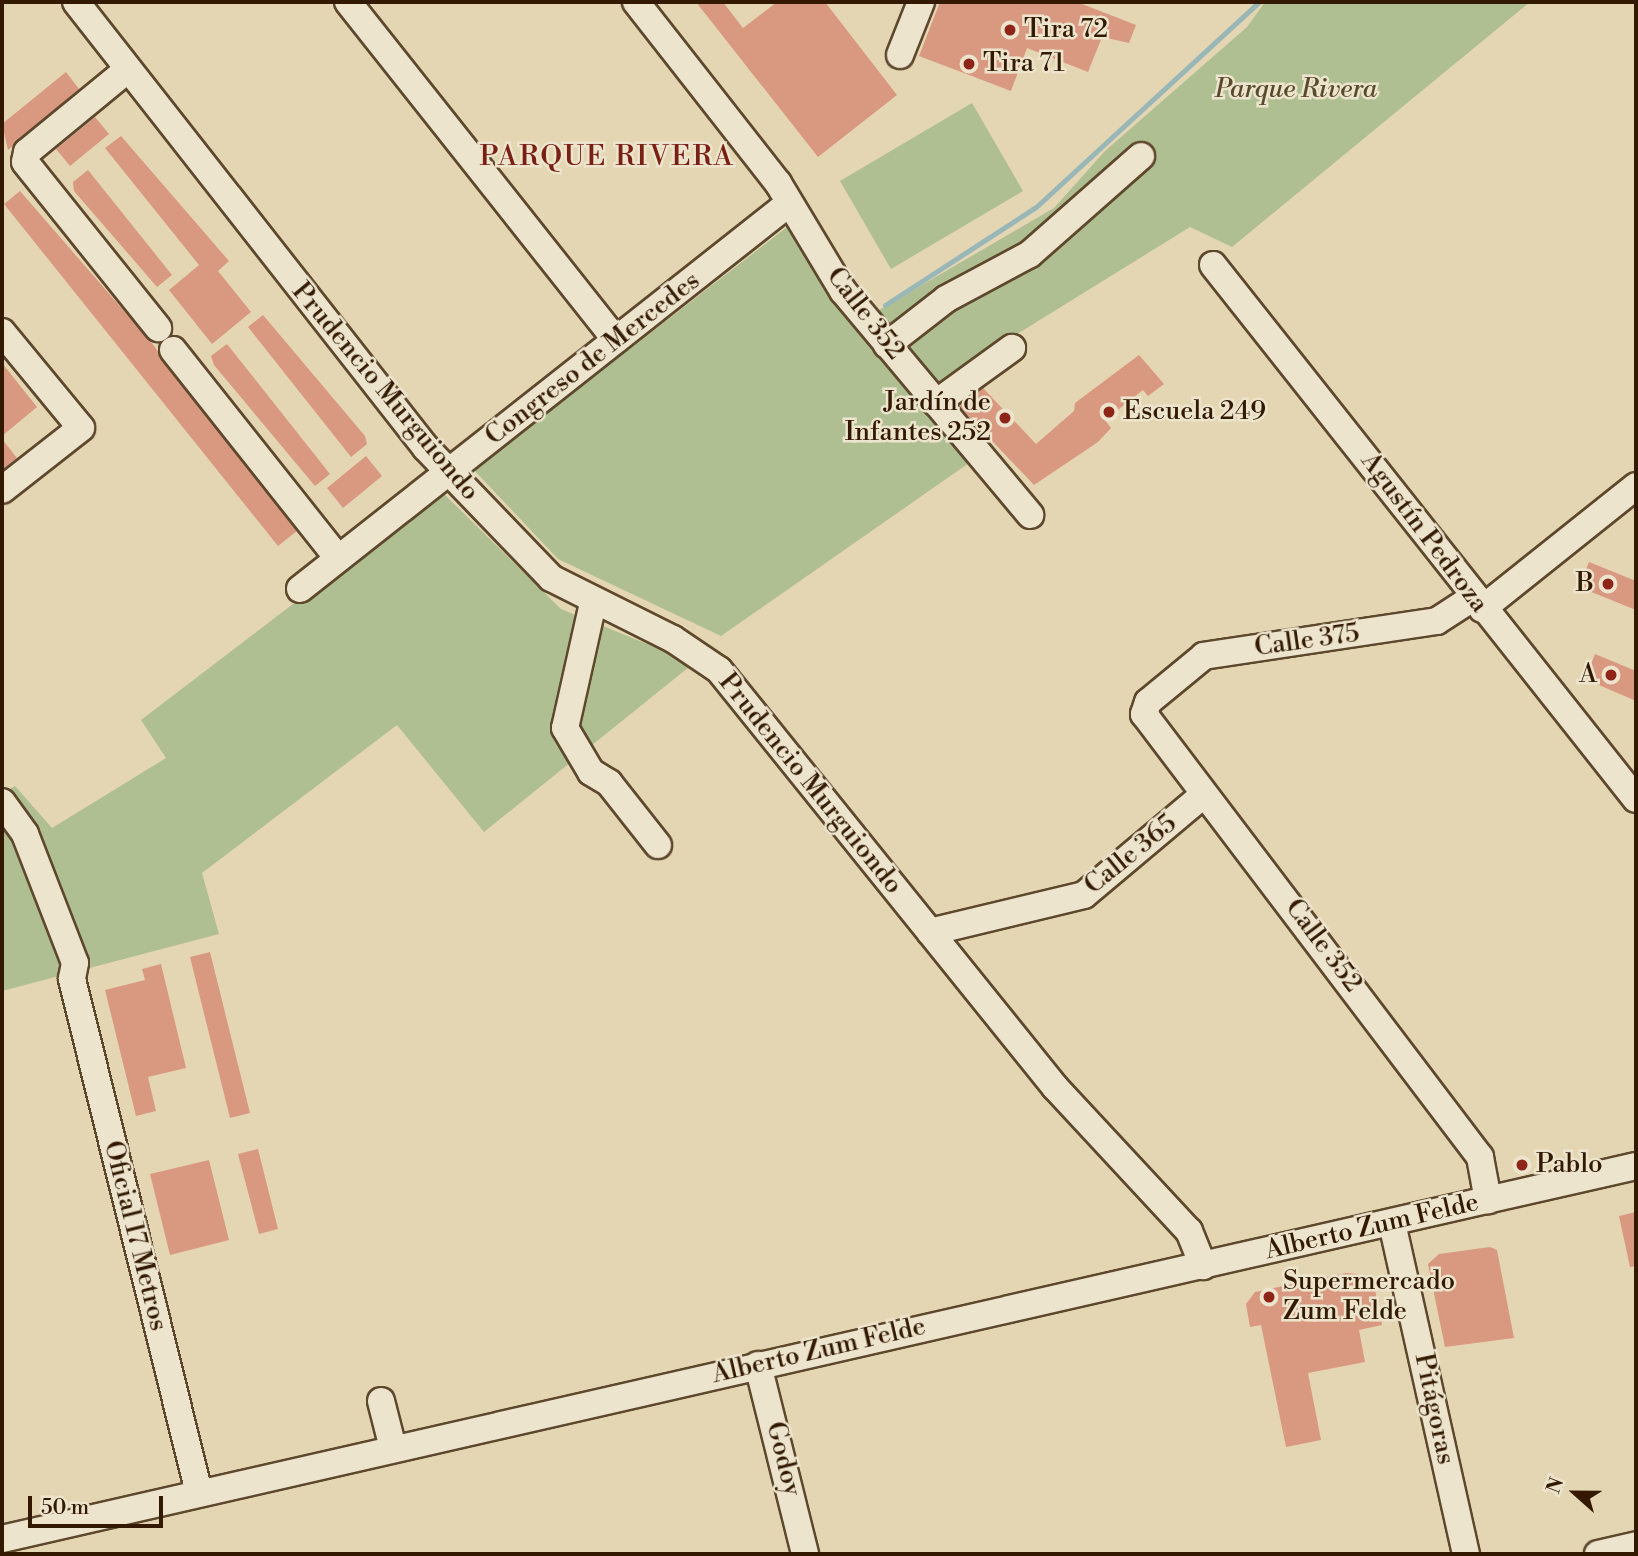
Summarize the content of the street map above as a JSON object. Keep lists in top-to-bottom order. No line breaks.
{"streets":{"street":["Calle 352","Congreso de Mercedes","Prudencio Murguiondo","Agustín Pedroza","Calle 375","Calle 365","Alberto Zum Felde","Oficial 17 Metros","Pitágoras","Godoy"]},"crossings":[["Calle 352","Congreso de Mercedes"],["Calle 352","Calle 375"],["Calle 352","Calle 365"],["Calle 352","Alberto Zum Felde"],["Congreso de Mercedes","Prudencio Murguiondo"],["Prudencio Murguiondo","Calle 365"],["Prudencio Murguiondo","Alberto Zum Felde"],["Agustín Pedroza","Calle 375"],["Alberto Zum Felde","Oficial 17 Metros"],["Alberto Zum Felde","Pitágoras"],["Alberto Zum Felde","Godoy"]],"districts":["PARQUE RIVERA"],"parks":["Parque Rivera"],"places":["Tira 72","Tira 71","Escuela 249","Jardín de Infantes 252","B","A","Pablo","Supermercado Zum Felde"],"scale_bar":"50 m","north":"left"}
